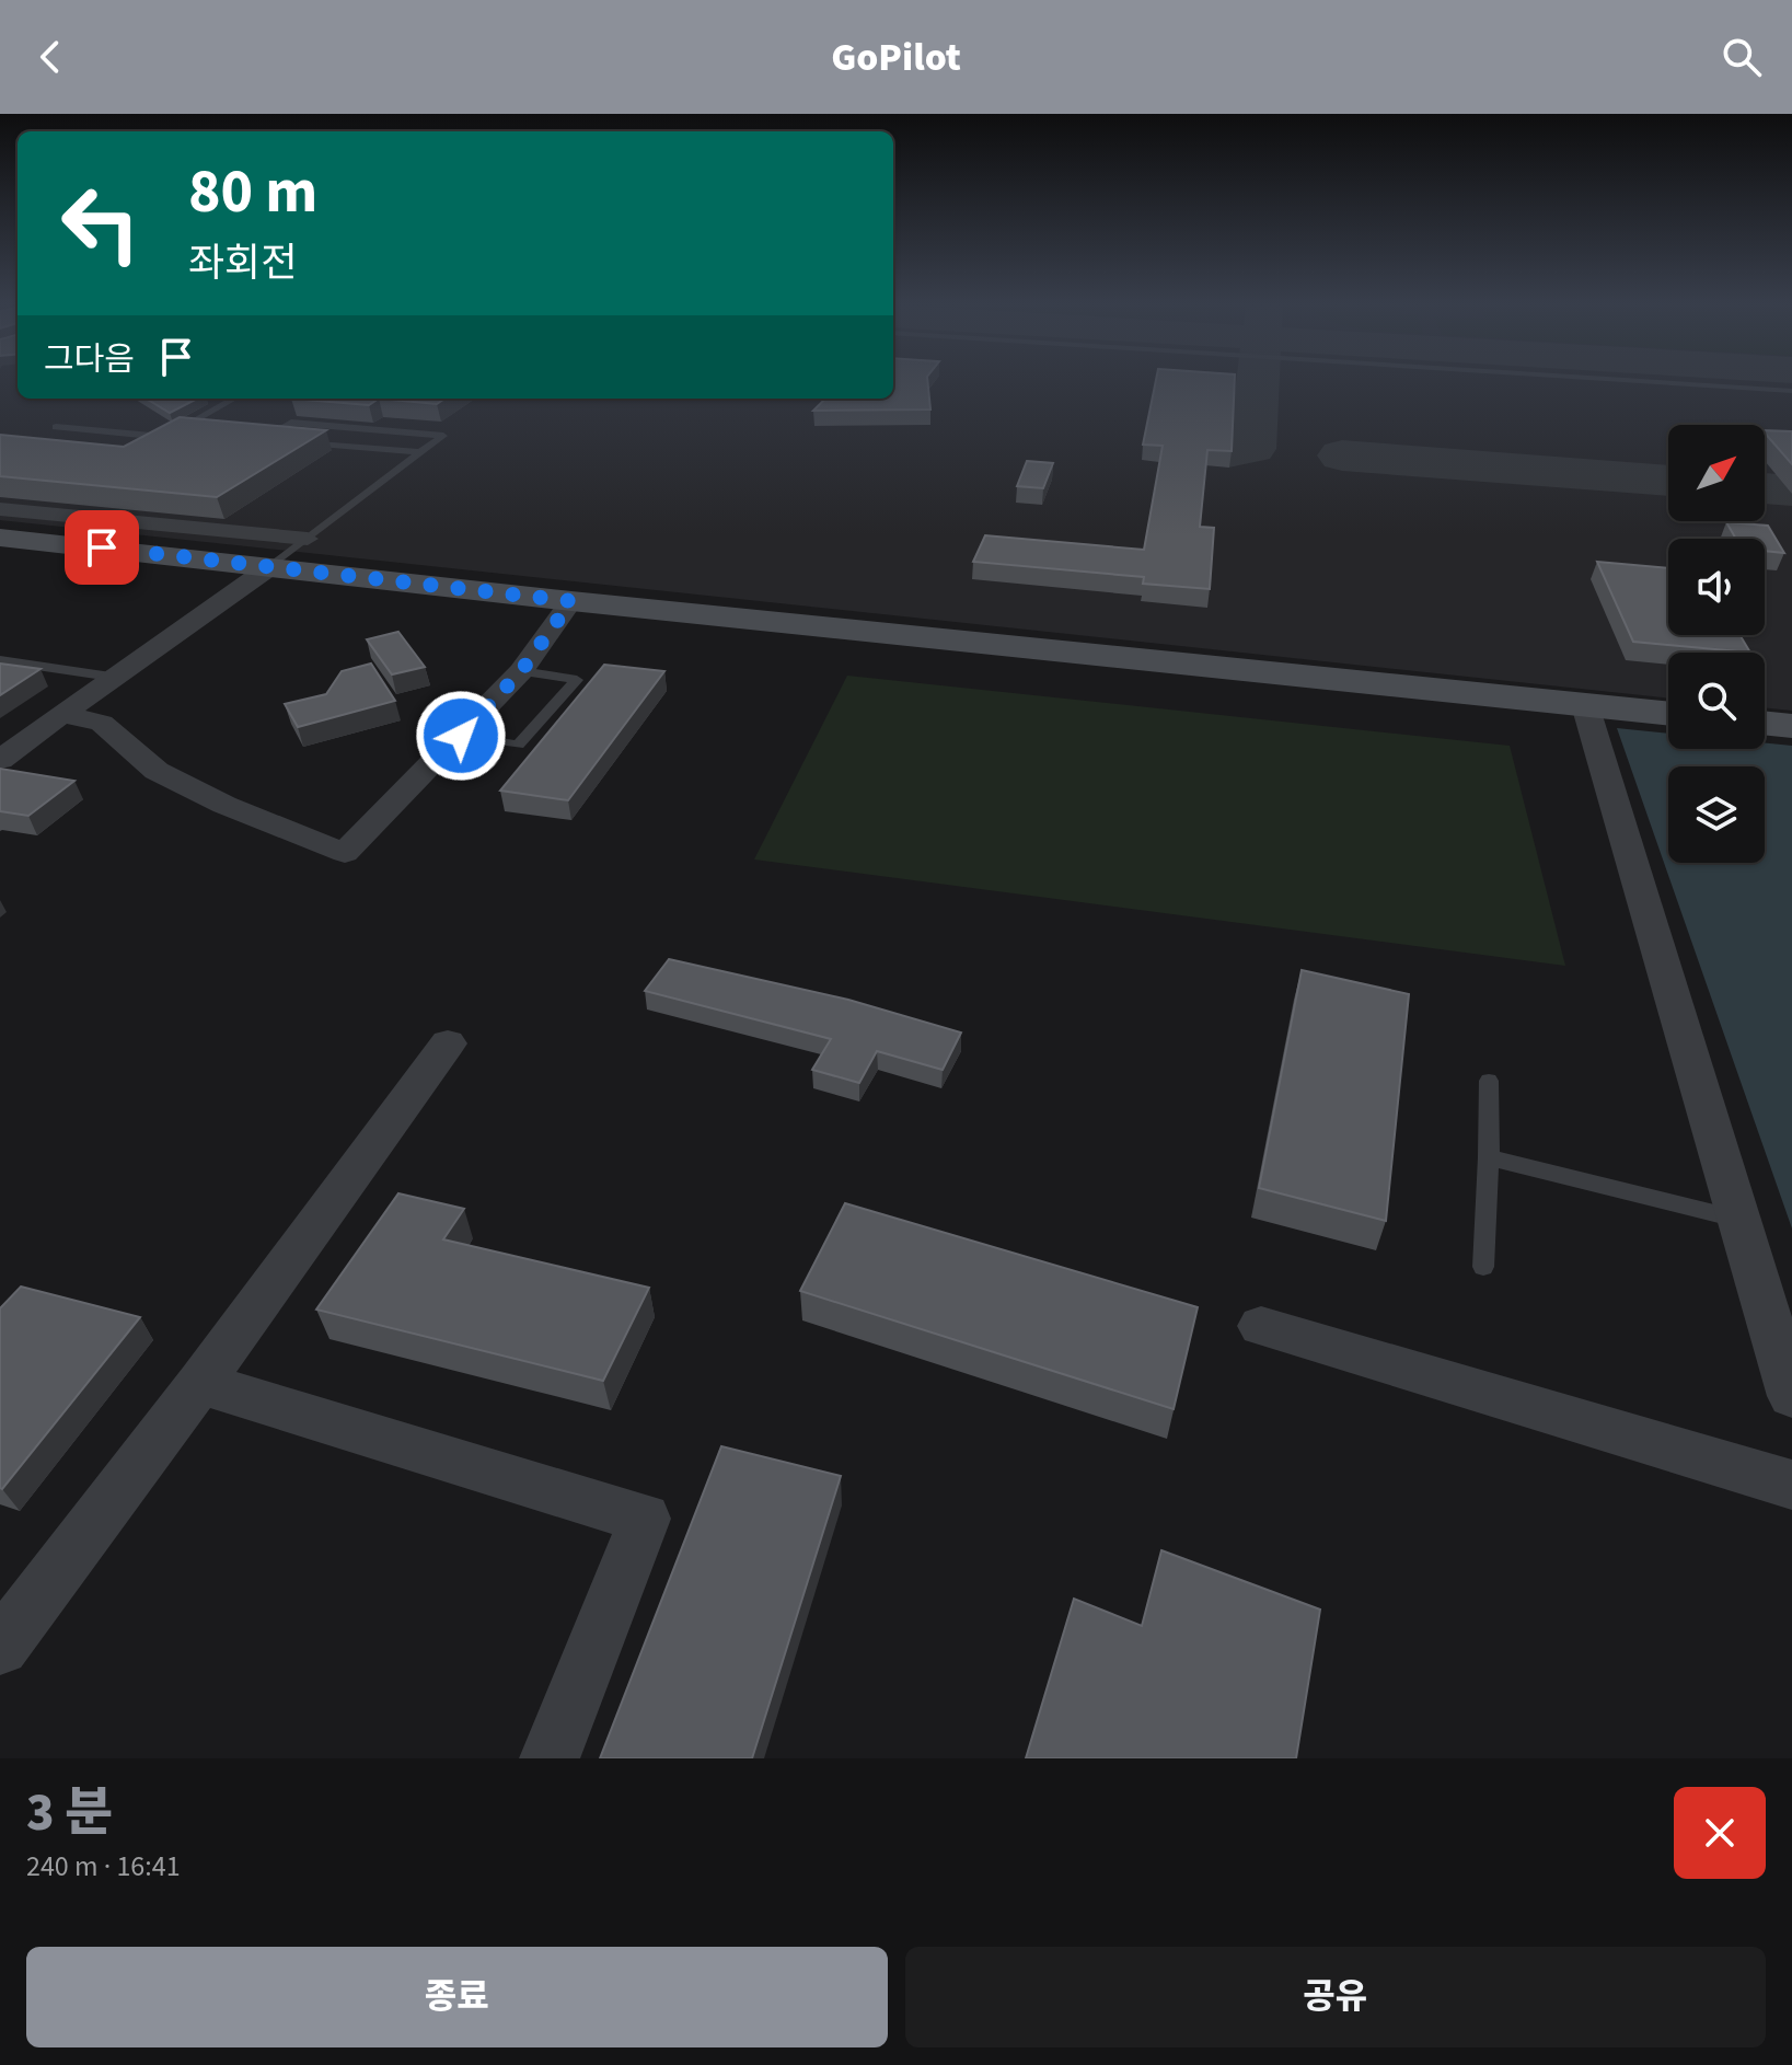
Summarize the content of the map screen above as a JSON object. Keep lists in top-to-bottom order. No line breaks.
{"north":"top right","page":{"header":"GoPilot","turn":["80 m","좌회전"],"then":"그다음","heading":["3 분","240 m · 16:41"],"buttons":["종료","공유"]}}
